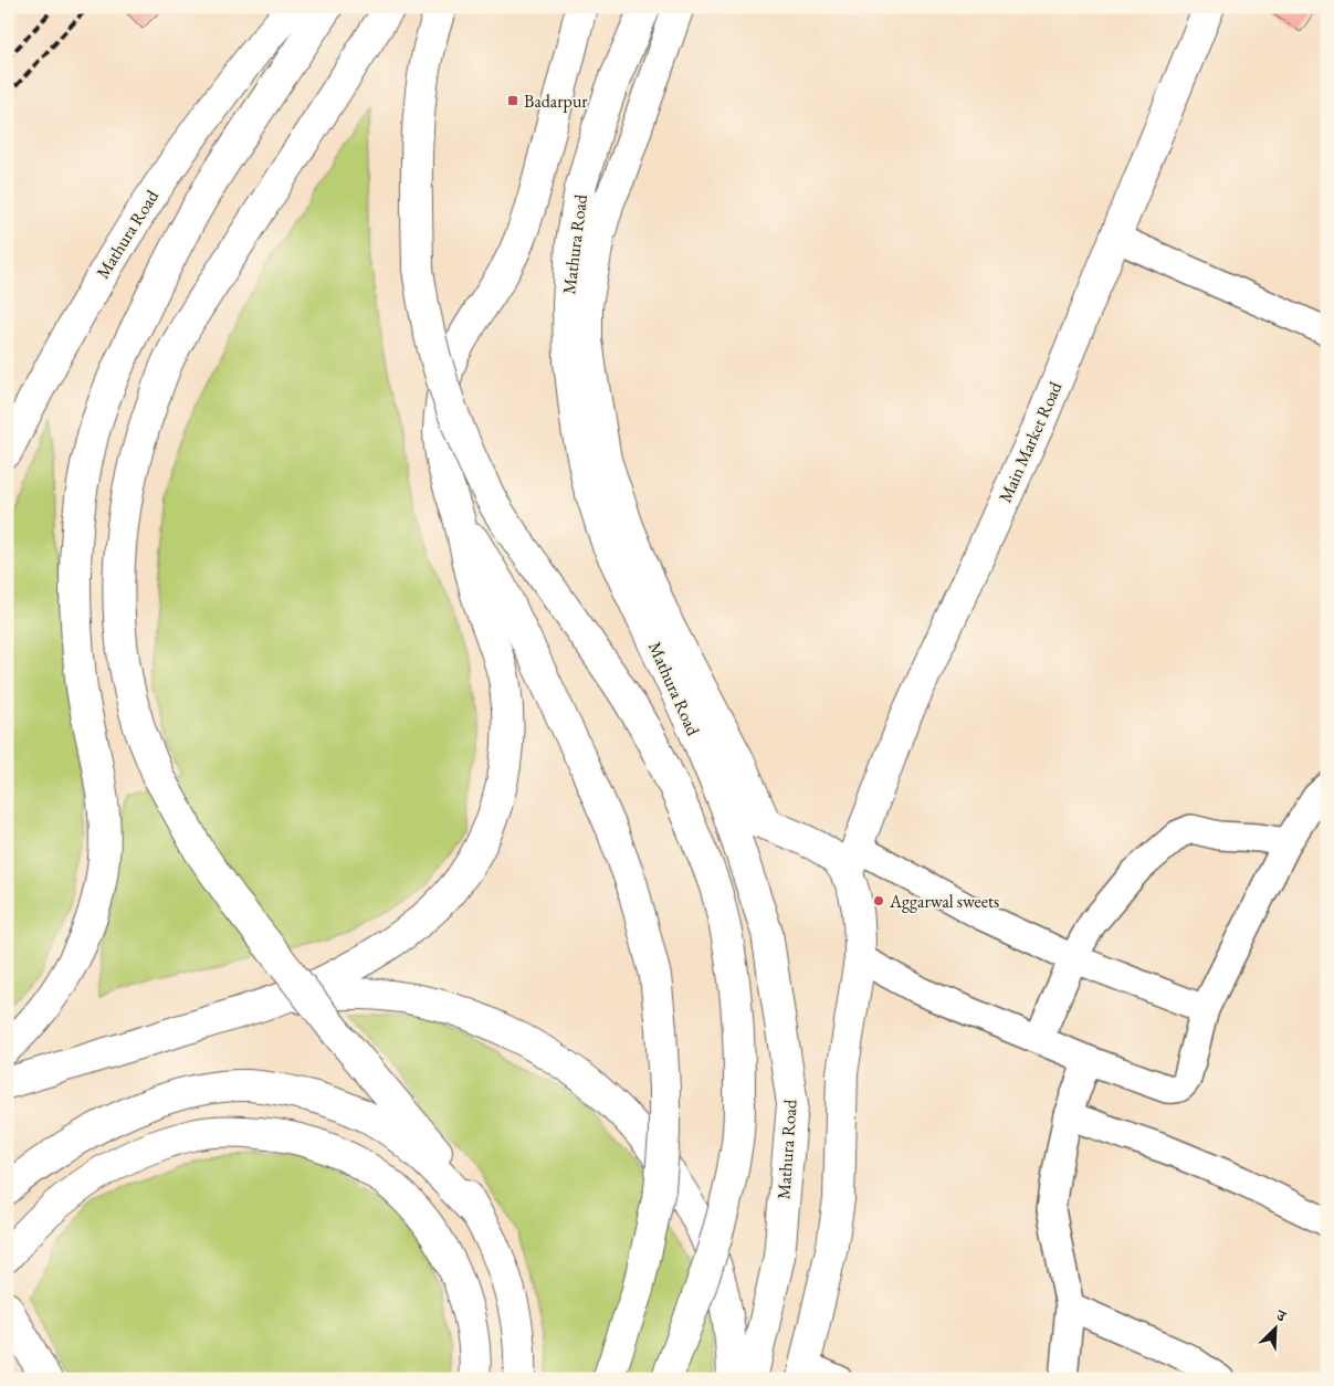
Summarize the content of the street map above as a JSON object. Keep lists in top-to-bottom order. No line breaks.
{"streets":{"main road":["Mathura Road","Main Market Road"]},"places":{"transit":["Badarpur"],"other":["Aggarwal sweets"]},"north":"top right"}
